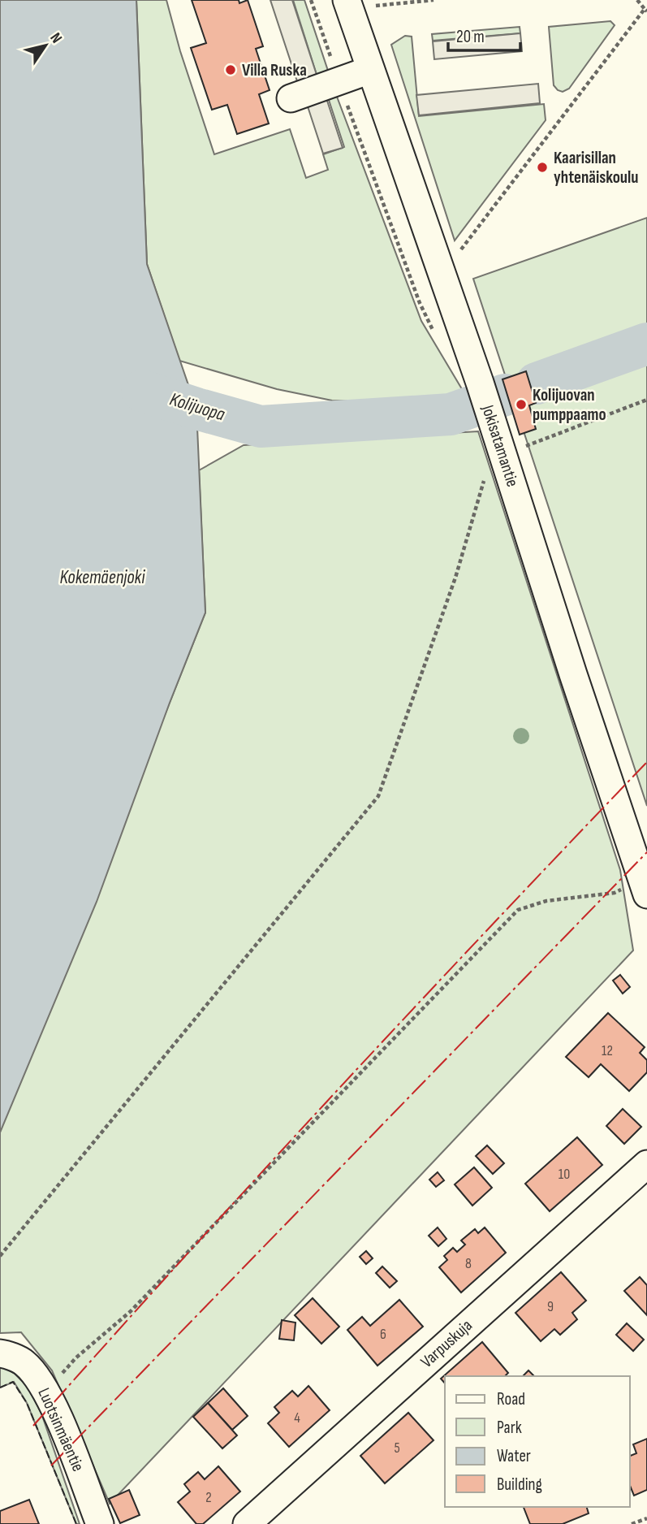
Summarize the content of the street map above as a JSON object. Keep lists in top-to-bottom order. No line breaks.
{"streets":{"street":["Jokisatamantie","Varpuskuja","Luotsinmäentie"]},"water":["Kolijuopa","Kokemäenjoki"],"places":["Villa Ruska","Kaarisillan yhtenäiskoulu","Kolijuovan pumppaamo"],"house_numbers":["12","10","8","9","6","4","5","2"],"legend":["Road","Park","Water","Building"],"scale_bar":"20 m","north":"top right"}
